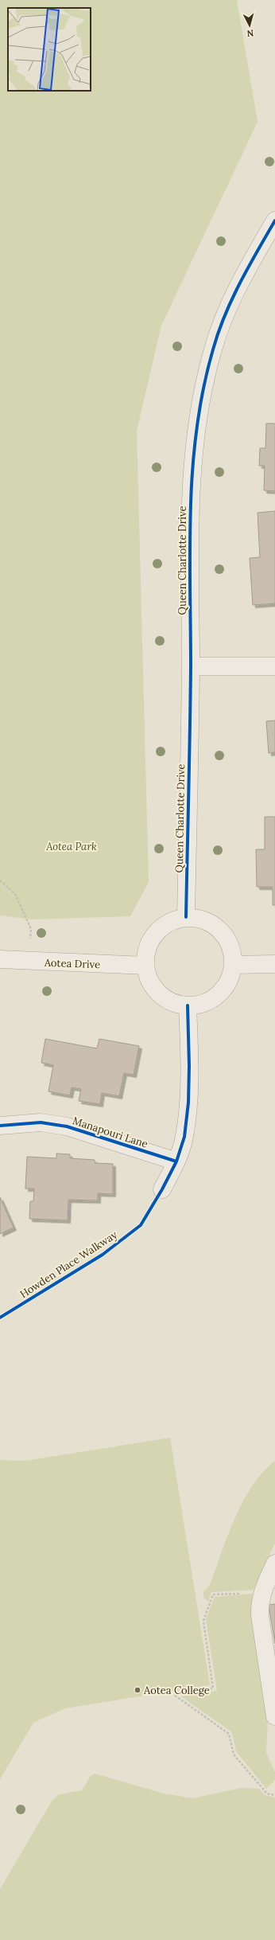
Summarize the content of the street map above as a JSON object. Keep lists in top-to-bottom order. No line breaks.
{"streets":{"street":["Queen Charlotte Drive","Aotea Drive","Manapouri Lane"],"cycle path":["Howden Place Walkway"]},"crossings":[["Queen Charlotte Drive","Aotea Drive"]],"parks":["Aotea Park"],"places":["Aotea College"],"north":"bottom"}
